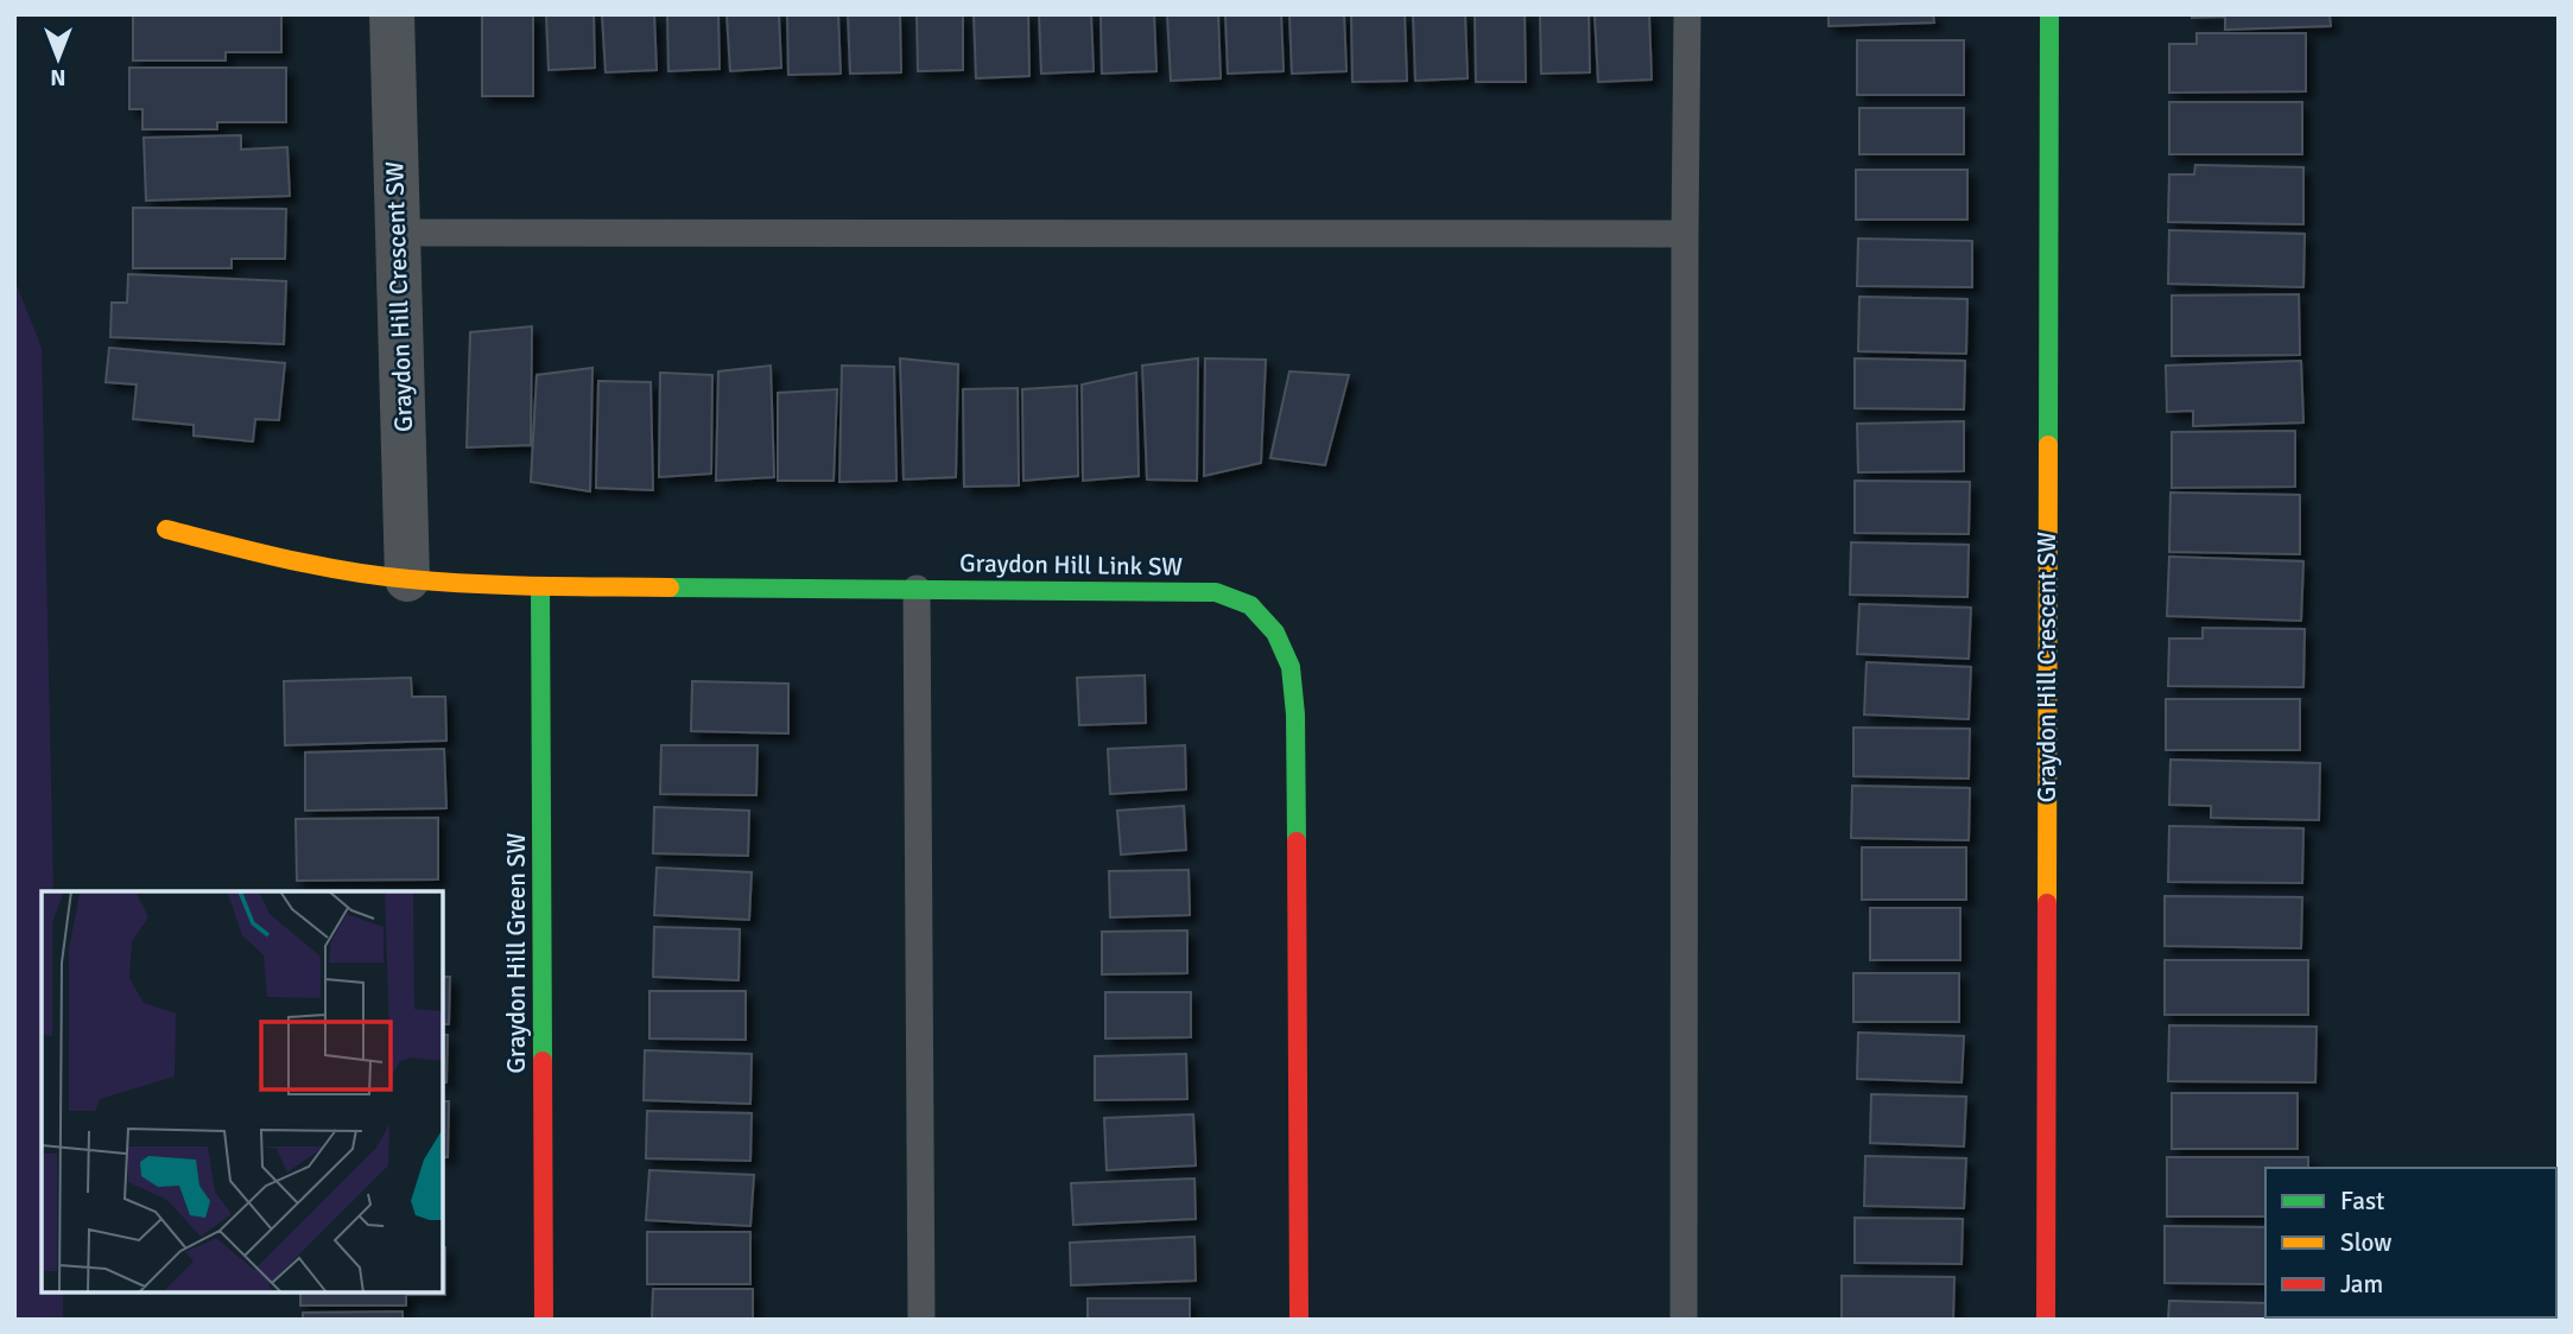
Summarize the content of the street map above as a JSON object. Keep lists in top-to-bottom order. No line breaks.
{"streets":{"street":["Graydon Hill Crescent SW","Graydon Hill Link SW","Graydon Hill Green SW"]},"crossings":[["Graydon Hill Crescent SW","Graydon Hill Link SW"],["Graydon Hill Link SW","Graydon Hill Green SW"]],"legend":["Fast","Slow","Jam"],"north":"bottom"}
